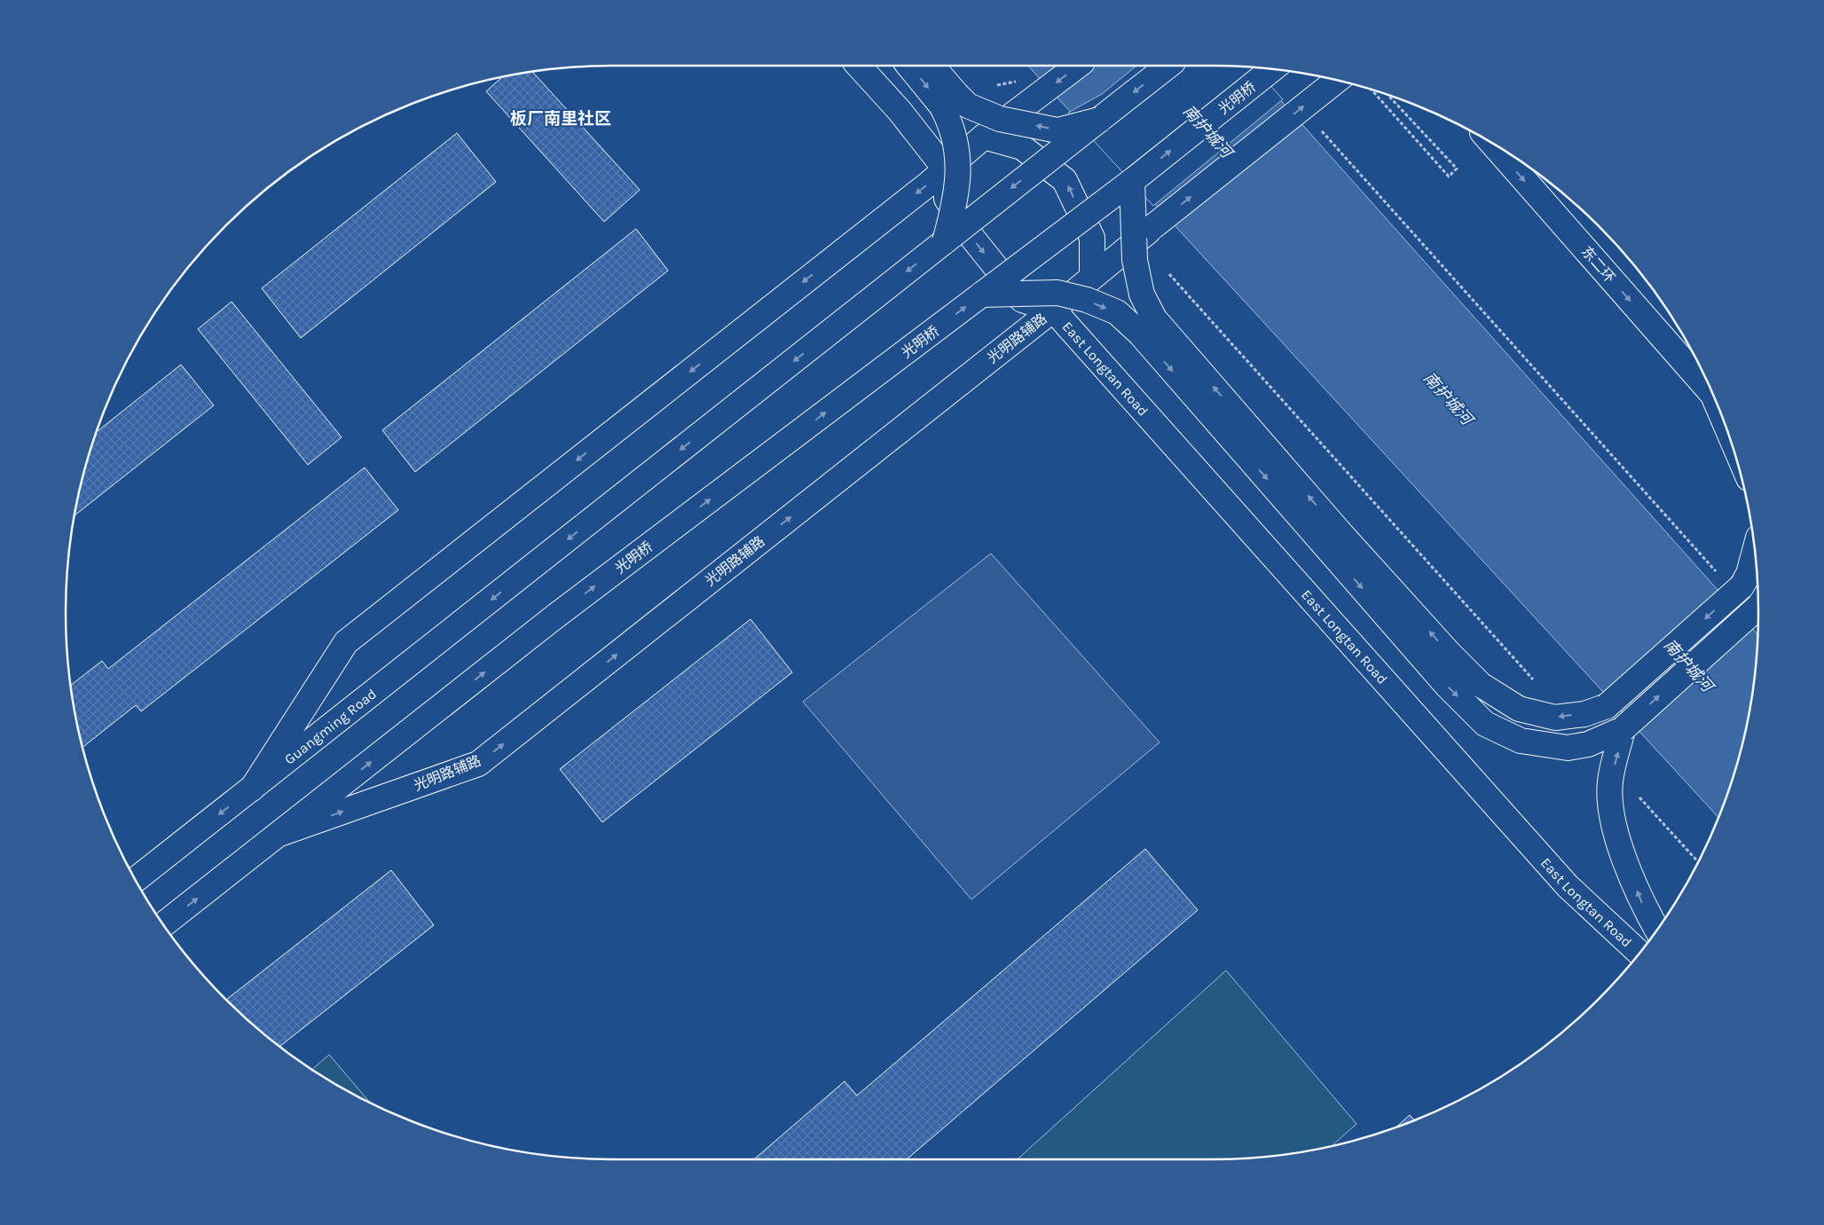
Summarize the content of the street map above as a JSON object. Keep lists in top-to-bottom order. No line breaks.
{"streets":{"main road":["光明桥","东二环","光明路辅路","East Longtan Road","Guangming Road"]},"crossings":[["光明桥","光明路辅路"],["光明路辅路","East Longtan Road"]],"one_way":["东二环"],"districts":["板厂南里社区"],"water":["南护城河"]}
